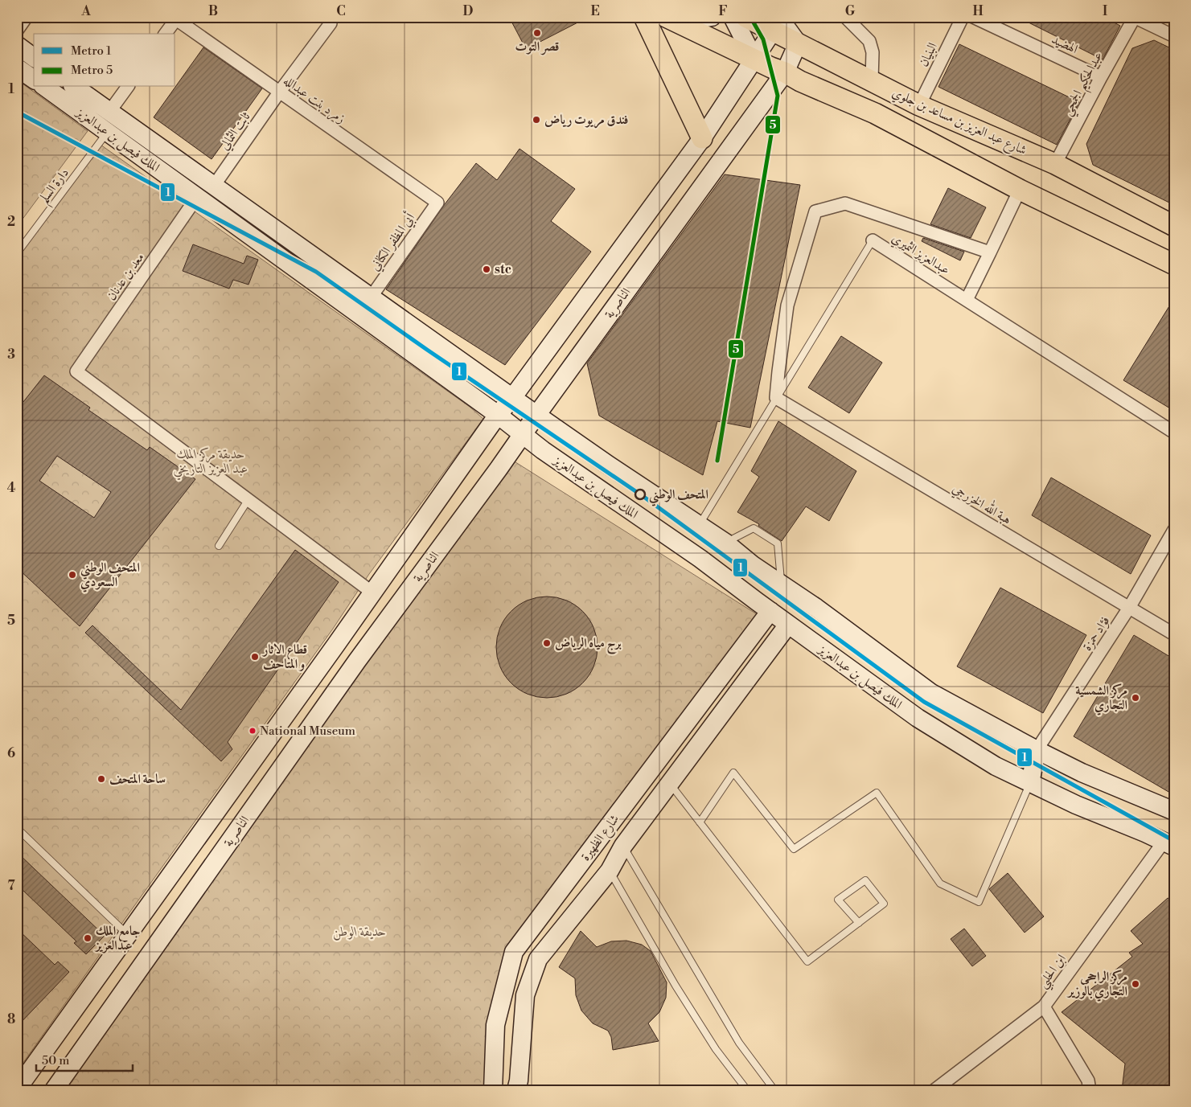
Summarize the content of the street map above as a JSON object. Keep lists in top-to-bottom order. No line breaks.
{"streets":{"main road":["شارع عبد العزيز بن مساعد بن جلوي"],"street":["الهضيد","البنيان","عبدالحكيم الجمحي","زمرد بنت عبدالله","ثابت الثمالي","الملك فيصل بن عبدالعزيز","أبي المظفر الكناني","عبدالعزيز الثميري","معد بن عدنان","الناصرية","هبة الله الخزرجي","فؤاد حمزة","شارع الظهيرة","ابن الحلبي"],"lane":["دارة السلم"]},"crossings":[["الهضيد","عبدالحكيم الجمحي"],["البنيان","شارع عبد العزيز بن مساعد بن جلوي"],["عبدالحكيم الجمحي","شارع عبد العزيز بن مساعد بن جلوي"],["زمرد بنت عبدالله","ثابت الثمالي"],["زمرد بنت عبدالله","أبي المظفر الكناني"],["شارع عبد العزيز بن مساعد بن جلوي","الناصرية"],["ثابت الثمالي","الملك فيصل بن عبدالعزيز"],["الملك فيصل بن عبدالعزيز","دارة السلم"],["الملك فيصل بن عبدالعزيز","أبي المظفر الكناني"],["الملك فيصل بن عبدالعزيز","عبدالعزيز الثميري"],["الملك فيصل بن عبدالعزيز","معد بن عدنان"],["الملك فيصل بن عبدالعزيز","الناصرية"],["الملك فيصل بن عبدالعزيز","فؤاد حمزة"],["الملك فيصل بن عبدالعزيز","شارع الظهيرة"],["الملك فيصل بن عبدالعزيز","ابن الحلبي"],["عبدالعزيز الثميري","هبة الله الخزرجي"],["هبة الله الخزرجي","فؤاد حمزة"]],"parks":["حديقة مركز الملك عبد العزيز التاريخي","حديقة الوطن"],"places":["قصر التوت","فندق مريوت رياض","stc","المتحف الوطني","المتحف الوطني السعودي","برج مياه الرياض","قطاع الاثار و المتاحف","مركز الشمسية التجاري","National Museum","ساحة المتحف","جامع الملك عبدالعزيز","مركز الراجحي التجاري بالوزير"],"lines":["metro line 5","metro line 1"],"legend":["Metro 1","Metro 5"],"scale_bar":"50 m","grid":{"columns":["A","B","C","D","E","F","G","H","I"],"rows":["1","2","3","4","5","6","7","8"]}}
